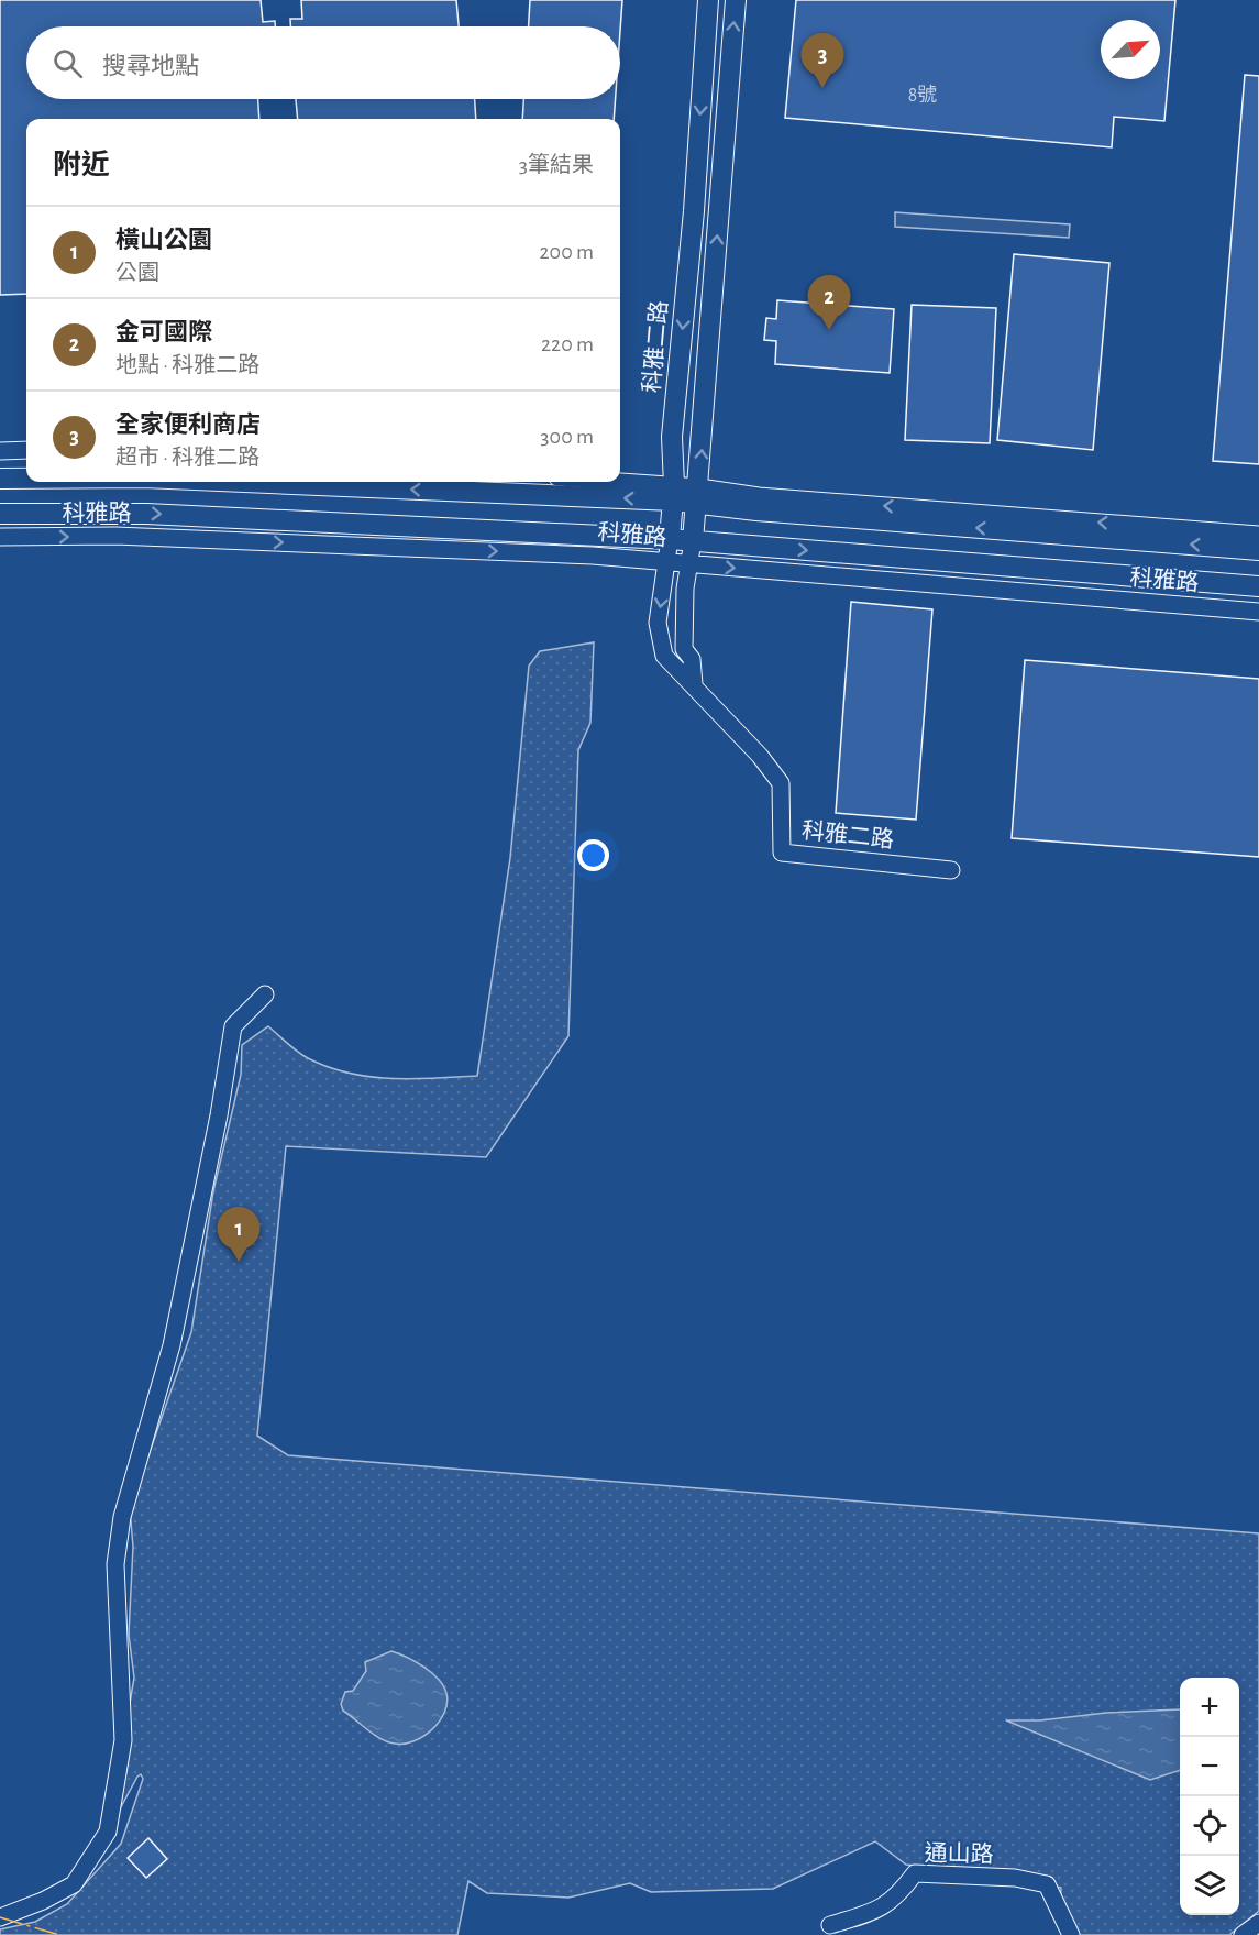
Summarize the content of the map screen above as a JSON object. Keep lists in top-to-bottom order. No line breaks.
{"streets":{"street":["科雅二路","科雅路","通山路"]},"crossings":[["科雅二路","科雅路"]],"house_numbers":["8號"],"north":"top right","page":{"search":"搜尋地點","pins":["3","2","1"],"heading":["附近","3筆結果"],"list":[{"mark":"1","name":"橫山公園","note":"公園","value":"200 m"},{"mark":"2","name":"金可國際","note":"地點 · 科雅二路","value":"220 m"},{"mark":"3","name":"全家便利商店","note":"超市 · 科雅二路","value":"300 m"}],"map_buttons":["+","−"]}}
